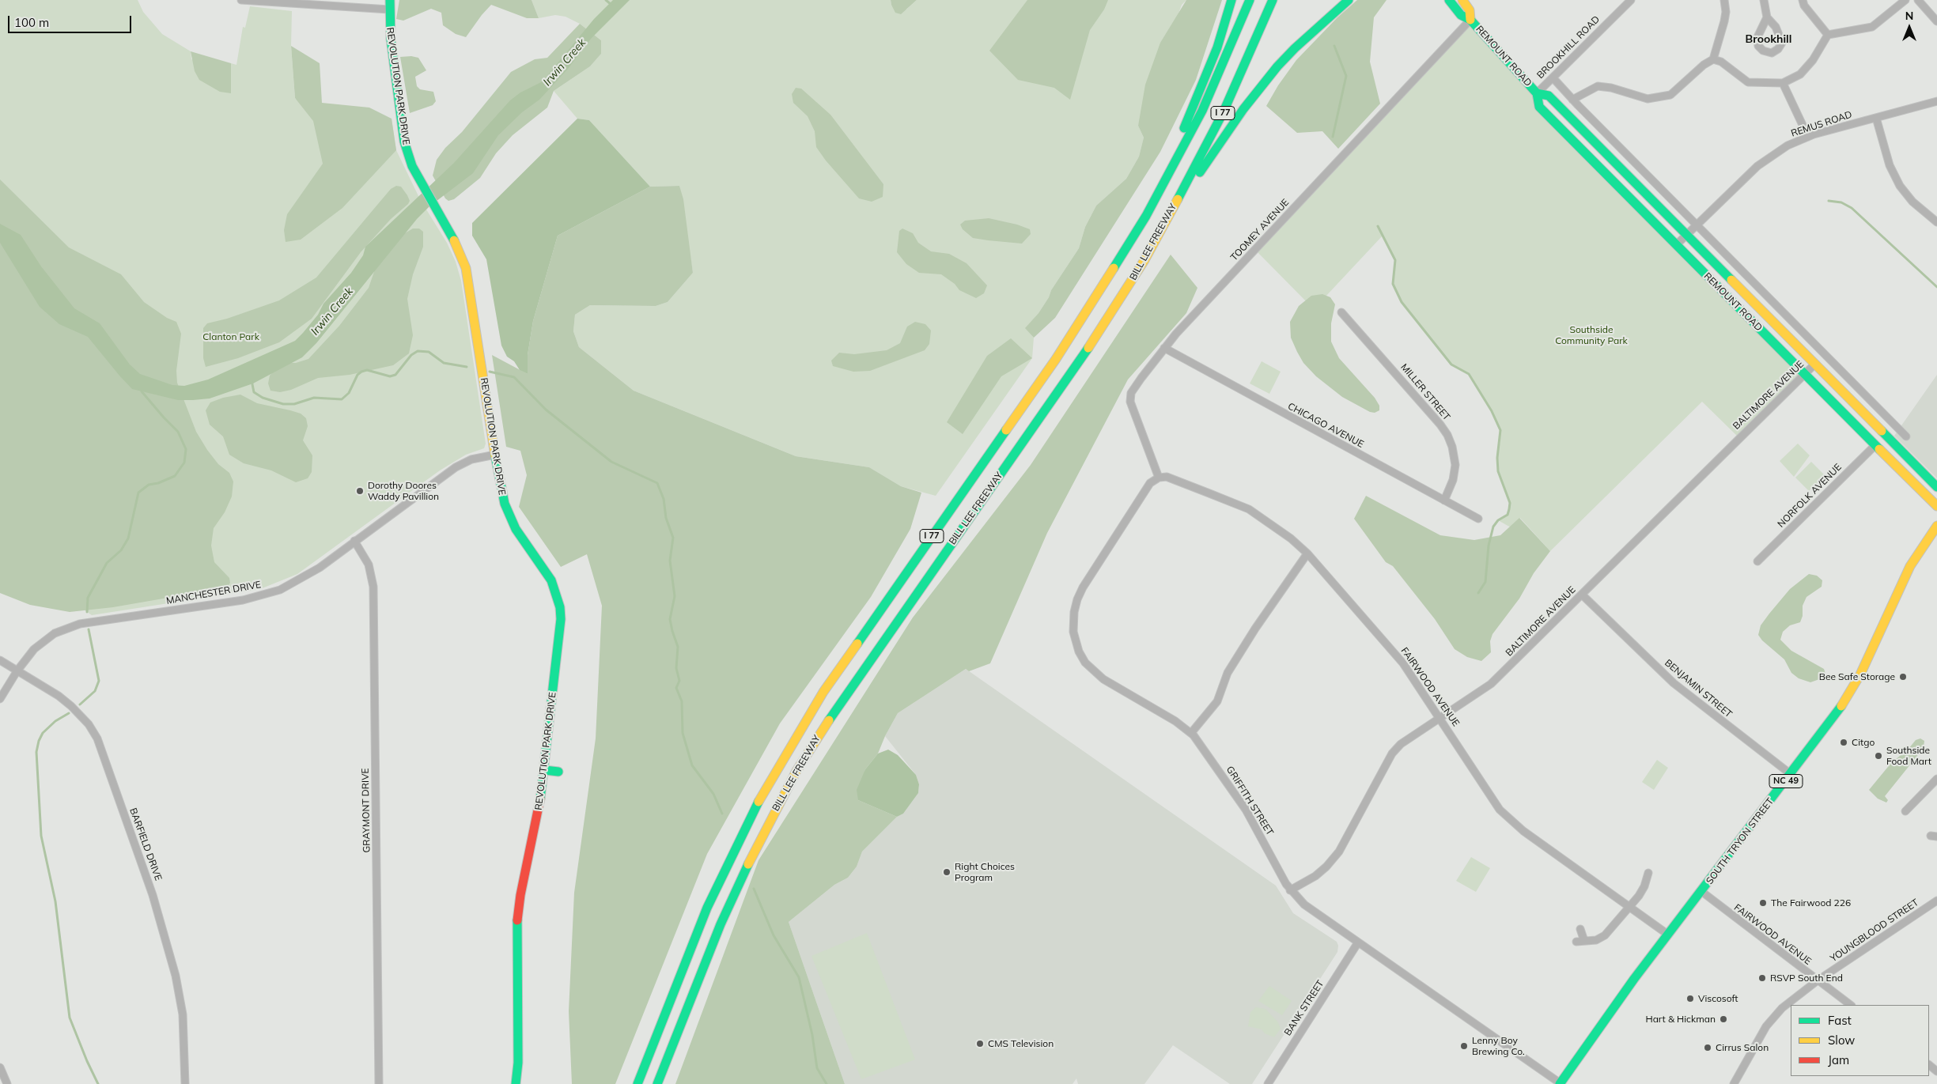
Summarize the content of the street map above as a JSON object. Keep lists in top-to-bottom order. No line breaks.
{"streets":{"main road":["REMOUNT ROAD","REVOLUTION PARK DRIVE","I 77","BILL LEE FREEWAY","NC 49","SOUTH TRYON STREET"],"street":["BROOKHILL ROAD","REMUS ROAD","TOOMEY AVENUE","MILLER STREET","BALTIMORE AVENUE","CHICAGO AVENUE","NORFOLK AVENUE","MANCHESTER DRIVE","FAIRWOOD AVENUE","BENJAMIN STREET","GRIFFITH STREET","GRAYMONT DRIVE","BARFIELD DRIVE","YOUNGBLOOD STREET","BANK STREET"]},"crossings":[["BROOKHILL ROAD","REMOUNT ROAD"],["REMOUNT ROAD","REMUS ROAD"],["REMOUNT ROAD","TOOMEY AVENUE"],["REMOUNT ROAD","BALTIMORE AVENUE"],["REMOUNT ROAD","NORFOLK AVENUE"],["REVOLUTION PARK DRIVE","MANCHESTER DRIVE"],["TOOMEY AVENUE","CHICAGO AVENUE"],["TOOMEY AVENUE","FAIRWOOD AVENUE"],["TOOMEY AVENUE","GRIFFITH STREET"],["MILLER STREET","CHICAGO AVENUE"],["BALTIMORE AVENUE","FAIRWOOD AVENUE"],["BALTIMORE AVENUE","BENJAMIN STREET"],["BALTIMORE AVENUE","GRIFFITH STREET"],["MANCHESTER DRIVE","GRAYMONT DRIVE"],["MANCHESTER DRIVE","BARFIELD DRIVE"],["FAIRWOOD AVENUE","GRIFFITH STREET"],["FAIRWOOD AVENUE","SOUTH TRYON STREET"],["FAIRWOOD AVENUE","YOUNGBLOOD STREET"],["BENJAMIN STREET","SOUTH TRYON STREET"],["GRIFFITH STREET","SOUTH TRYON STREET"],["GRIFFITH STREET","BANK STREET"]],"districts":["Brookhill"],"water":["Irwin Creek"],"parks":["Southside Community Park","Clanton Park"],"places":["Dorothy Doores Waddy Pavillion","Bee Safe Storage","Citgo","Southside Food Mart","Right Choices Program","The Fairwood 226","RSVP South End","Viscosoft","Hart & Hickman","CMS Television","Lenny Boy Brewing Co.","Cirrus Salon"],"legend":["Fast","Slow","Jam"],"scale_bar":"100 m","north":"top"}
